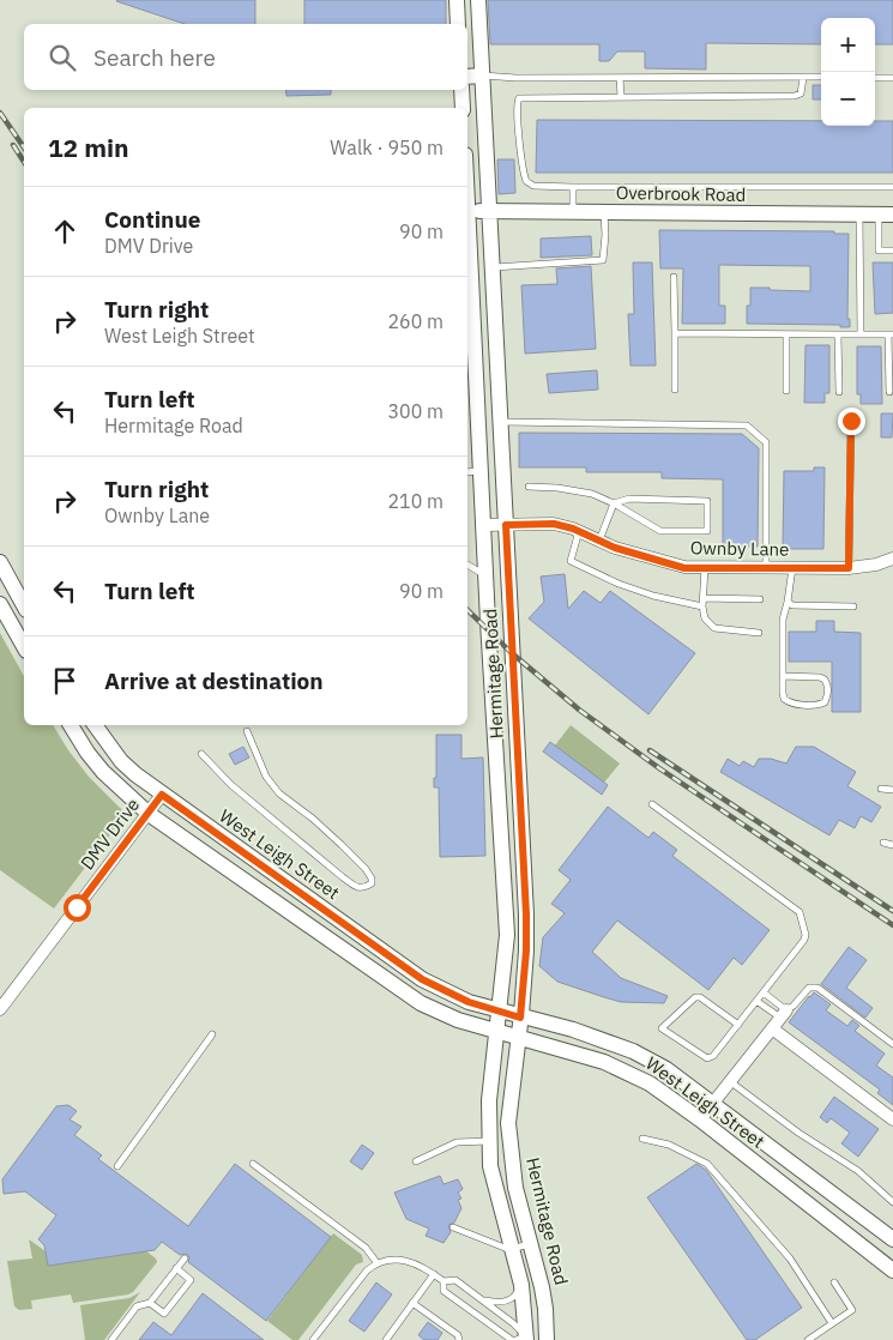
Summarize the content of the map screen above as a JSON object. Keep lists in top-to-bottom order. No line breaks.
{"streets":{"street":["Overbrook Road","Ownby Lane","Hermitage Road","DMV Drive","West Leigh Street"]},"crossings":[["Overbrook Road","Hermitage Road"],["Ownby Lane","Hermitage Road"],["Hermitage Road","West Leigh Street"],["DMV Drive","West Leigh Street"]],"page":{"map_buttons":["+","−"],"search":"Search here","heading":["12 min","Walk · 950 m"],"list":[["Continue","DMV Drive","90 m"],["Turn right","West Leigh Street","260 m"],["Turn left","Hermitage Road","300 m"],["Turn right","Ownby Lane","210 m"],["Turn left","90 m"],"Arrive at destination"]}}
